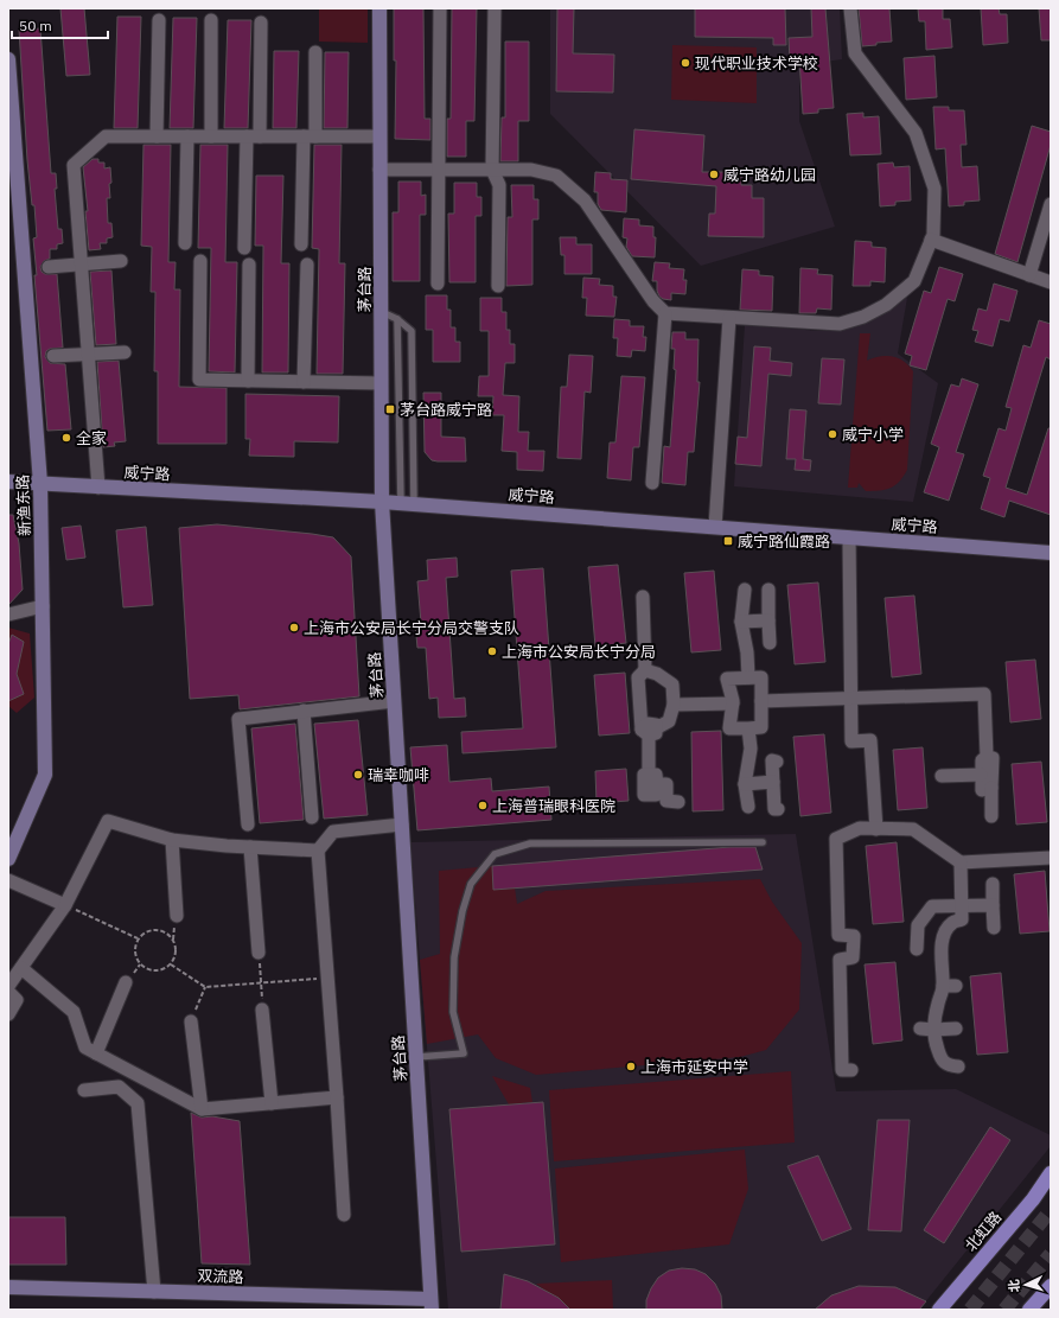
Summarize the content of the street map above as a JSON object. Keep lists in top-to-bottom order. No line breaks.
{"streets":{"main road":["北虹路"],"street":["茅台路","威宁路","新渔东路","双流路"]},"crossings":[["茅台路","威宁路"],["茅台路","双流路"],["威宁路","新渔东路"]],"places":{"other":["现代职业技术学校","威宁路幼儿园","威宁小学","全家","上海市公安局长宁分局交警支队","上海市公安局长宁分局","瑞幸咖啡","上海普瑞眼科医院","上海市延安中学"],"transit":["茅台路威宁路","威宁路仙霞路"]},"scale_bar":"50 m","north":"left"}
